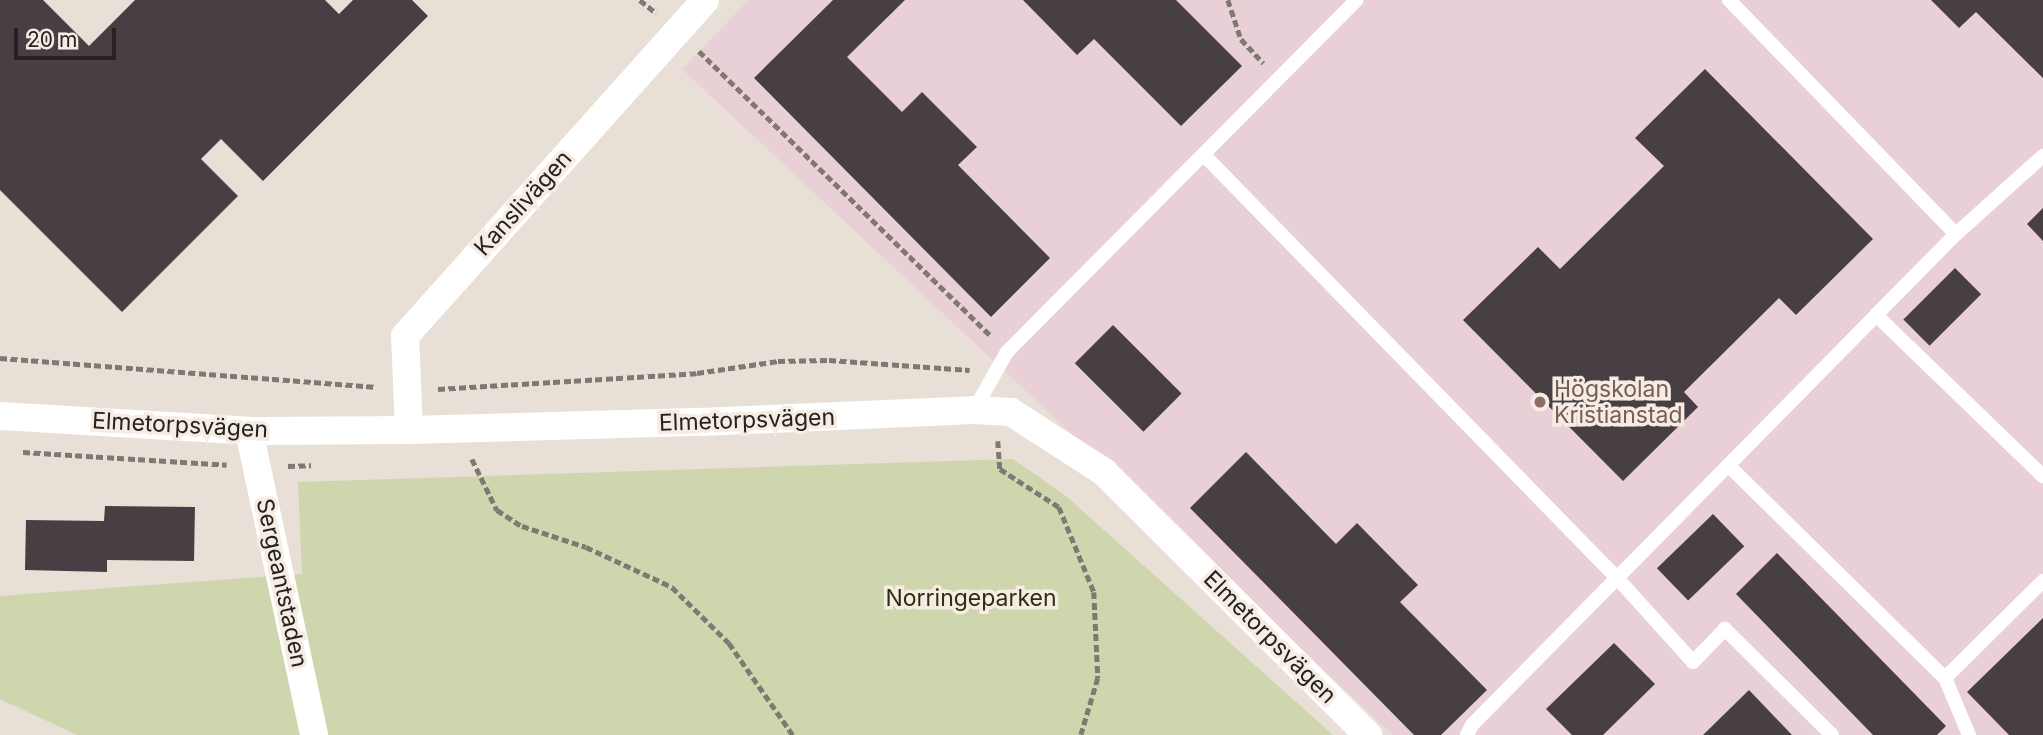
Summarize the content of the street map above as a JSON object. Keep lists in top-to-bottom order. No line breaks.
{"streets":{"street":["Kanslivägen","Elmetorpsvägen","Sergeantstaden"]},"crossings":[["Kanslivägen","Elmetorpsvägen"],["Elmetorpsvägen","Sergeantstaden"]],"parks":["Norringeparken"],"places":["Högskolan Kristianstad"],"scale_bar":"20 m"}
